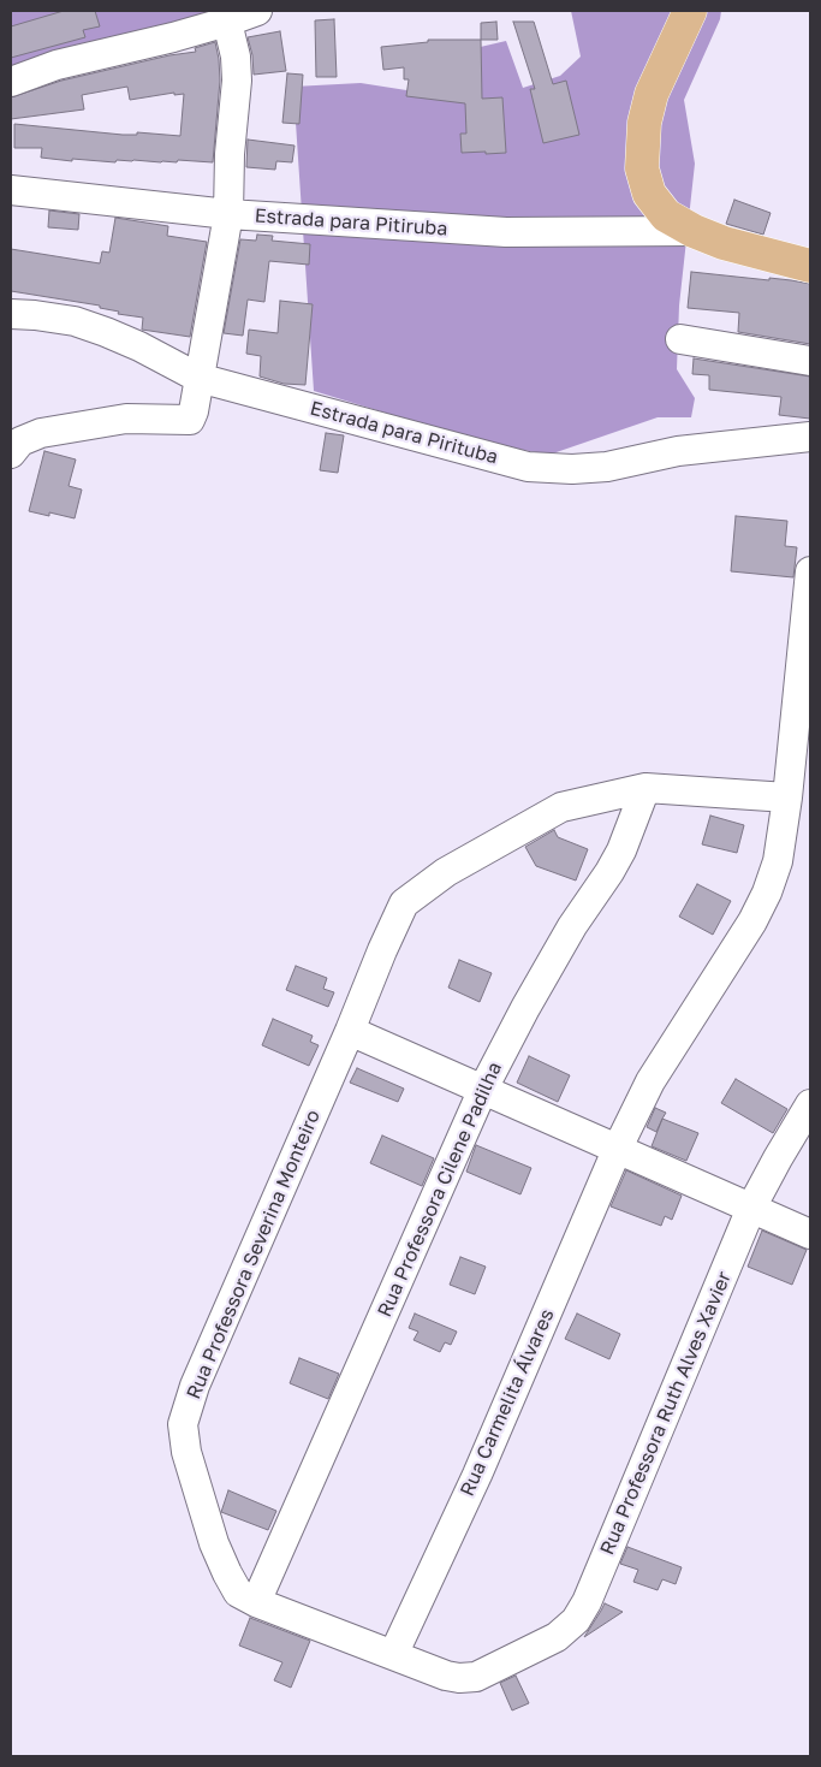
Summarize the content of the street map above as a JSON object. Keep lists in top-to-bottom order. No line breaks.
{"streets":{"street":["Estrada para Pitiruba","Estrada para Pirituba","Rua Professora Cilene Padilha","Rua Professora Severina Monteiro","Rua Carmelita Álvares","Rua Professora Ruth Alves Xavier"]},"crossings":[["Rua Professora Cilene Padilha","Rua Professora Severina Monteiro"],["Rua Professora Severina Monteiro","Rua Carmelita Álvares"],["Rua Professora Severina Monteiro","Rua Professora Ruth Alves Xavier"]]}
